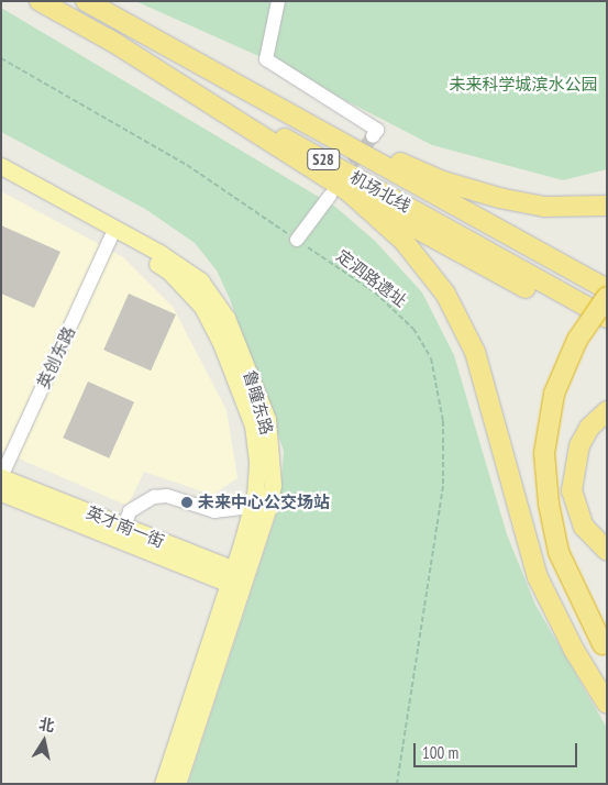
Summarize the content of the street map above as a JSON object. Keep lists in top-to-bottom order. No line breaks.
{"streets":{"highway":["S28","机场北线"],"main road":["鲁瞳东路","英才南一街"],"street":["英创东路"],"path":["定泗路遗址"]},"crossings":[["英创东路","鲁瞳东路"],["英创东路","英才南一街"],["鲁瞳东路","英才南一街"]],"parks":["未来科学城滨水公园"],"places":["未来中心公交场站"],"scale_bar":"100 m","north":"top"}
